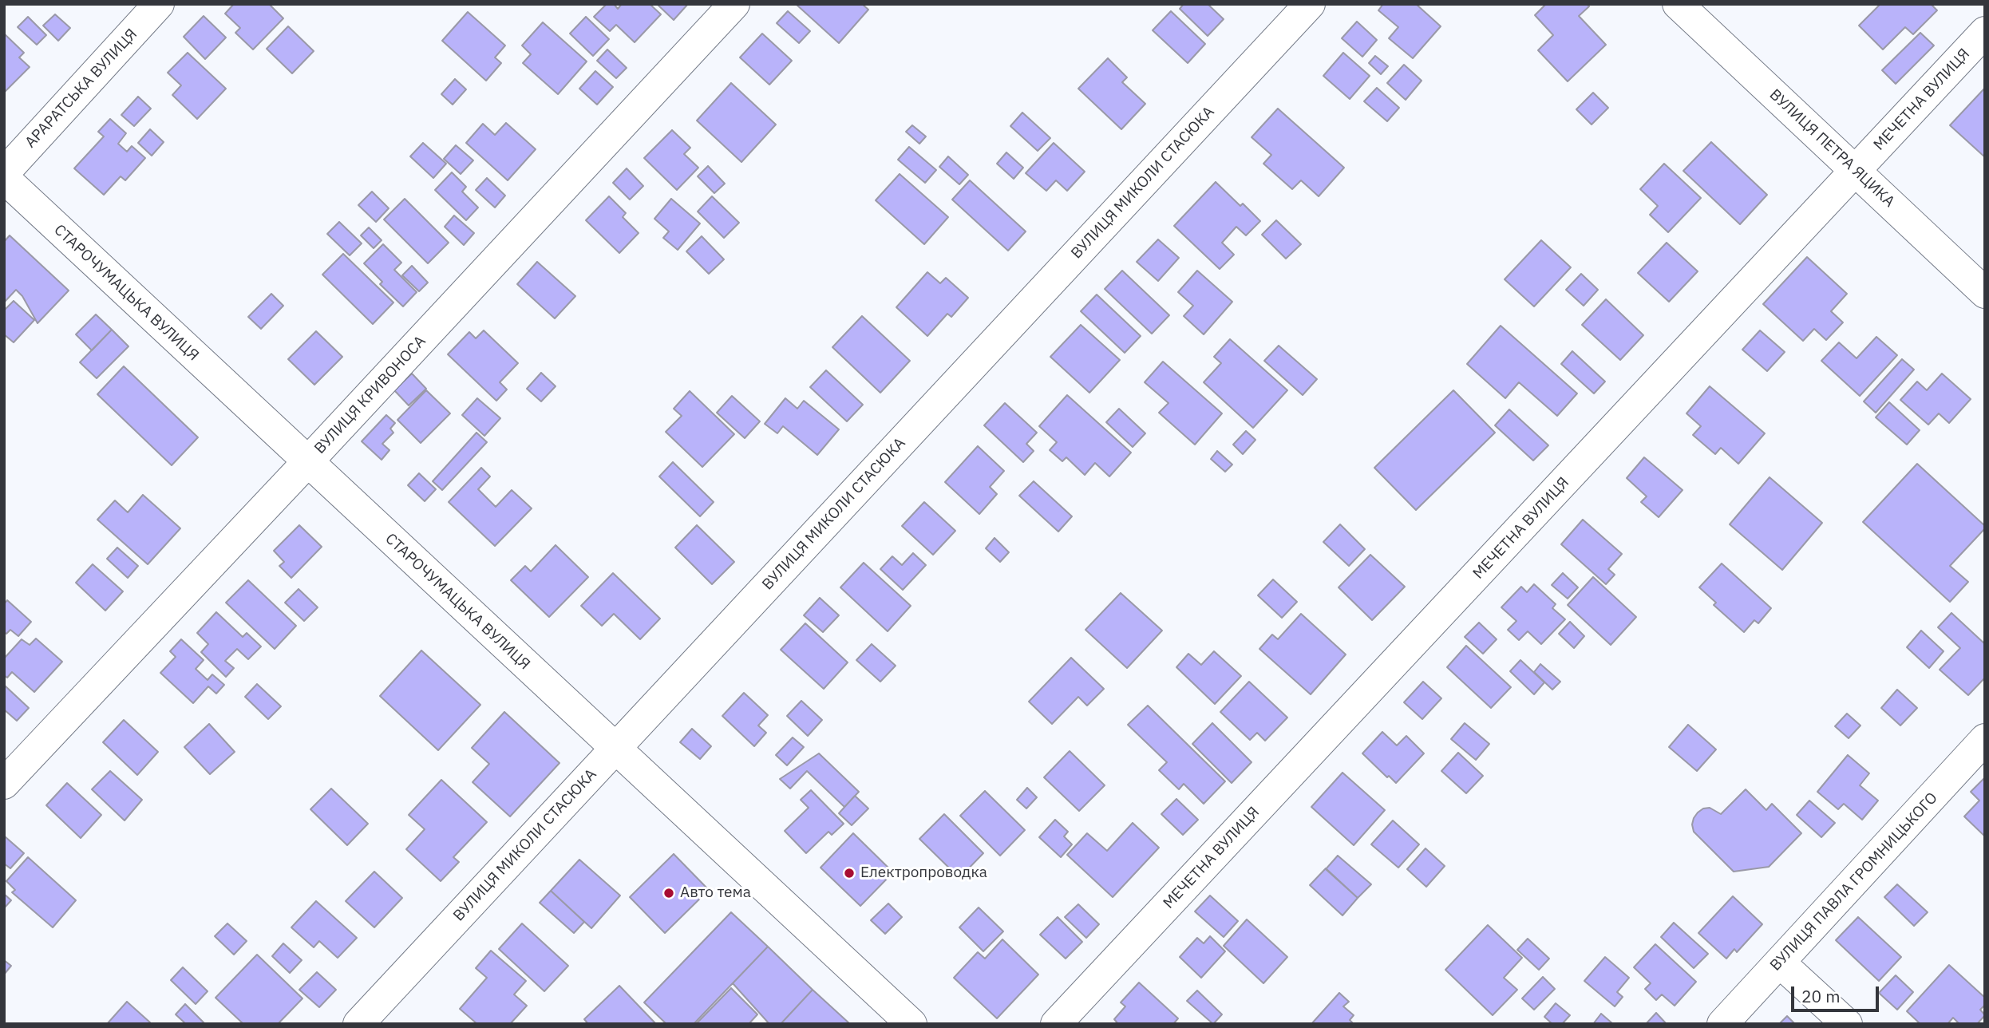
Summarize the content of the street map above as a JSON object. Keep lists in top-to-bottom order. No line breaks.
{"streets":{"street":["АРАРАТСЬКА ВУЛИЦЯ","МЕЧЕТНА ВУЛИЦЯ","ВУЛИЦЯ ПЕТРА ЯЦИКА","ВУЛИЦЯ МИКОЛИ СТАСЮКА","СТАРОЧУМАЦЬКА ВУЛИЦЯ","ВУЛИЦЯ КРИВОНОСА","ВУЛИЦЯ ПАВЛА ГРОМНИЦЬКОГО"]},"crossings":[["МЕЧЕТНА ВУЛИЦЯ","ВУЛИЦЯ ПЕТРА ЯЦИКА"],["ВУЛИЦЯ МИКОЛИ СТАСЮКА","СТАРОЧУМАЦЬКА ВУЛИЦЯ"],["СТАРОЧУМАЦЬКА ВУЛИЦЯ","ВУЛИЦЯ КРИВОНОСА"]],"places":["Електропроводка","Авто тема"],"scale_bar":"20 m"}
